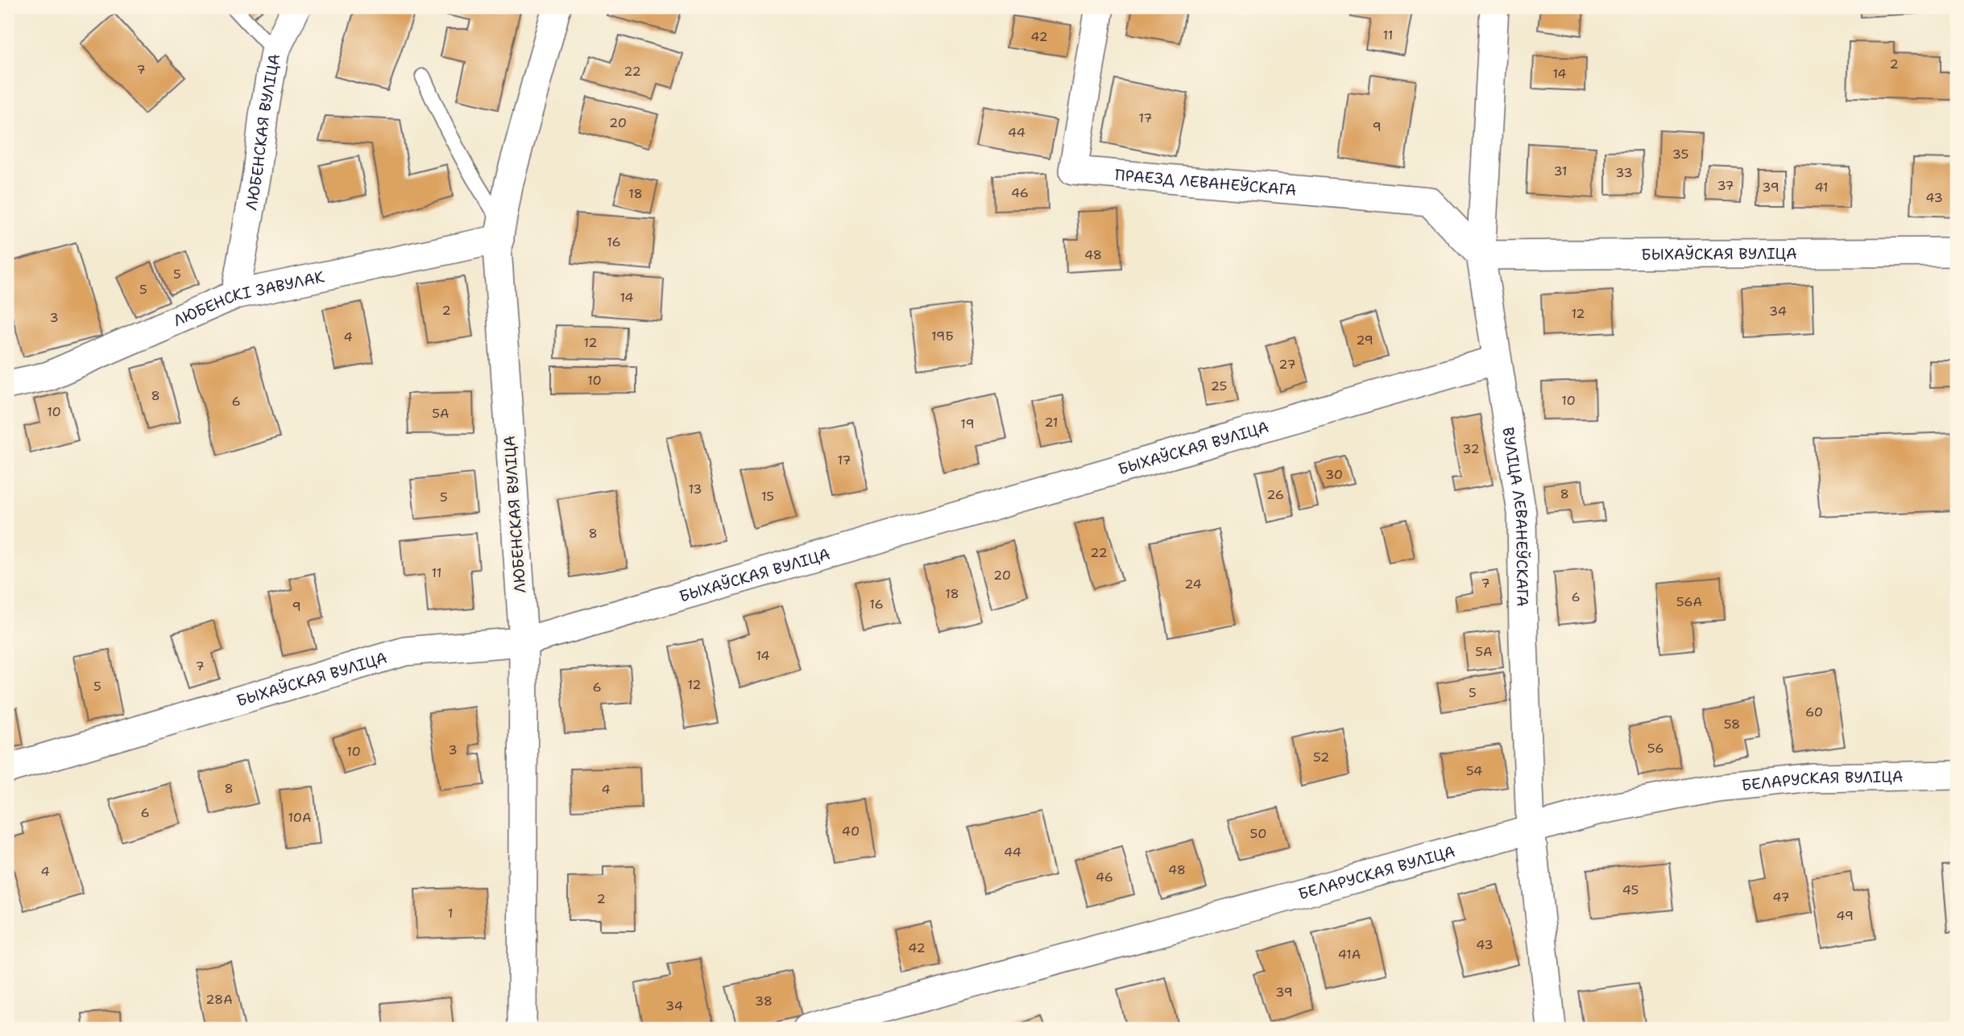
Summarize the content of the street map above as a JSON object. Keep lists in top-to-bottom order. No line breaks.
{"streets":{"street":["ЛЮБЕНСКАЯ ВУЛІЦА","ПРАЕЗД ЛЕВАНЕЎСКАГА","БЫХАЎСКАЯ ВУЛІЦА","ЛЮБЕНСКІ ЗАВУЛАК","ВУЛІЦА ЛЕВАНЕЎСКАГА","БЕЛАРУСКАЯ ВУЛІЦА"]},"crossings":[["ЛЮБЕНСКАЯ ВУЛІЦА","БЫХАЎСКАЯ ВУЛІЦА"],["ЛЮБЕНСКАЯ ВУЛІЦА","ЛЮБЕНСКІ ЗАВУЛАК"],["ПРАЕЗД ЛЕВАНЕЎСКАГА","БЫХАЎСКАЯ ВУЛІЦА"],["ПРАЕЗД ЛЕВАНЕЎСКАГА","ВУЛІЦА ЛЕВАНЕЎСКАГА"],["БЫХАЎСКАЯ ВУЛІЦА","ВУЛІЦА ЛЕВАНЕЎСКАГА"],["ВУЛІЦА ЛЕВАНЕЎСКАГА","БЕЛАРУСКАЯ ВУЛІЦА"]],"house_numbers":["11","42","2","7","22","14","17","20","9","44","35","31","33","37","39","41","46","18","43","16","48","5","5","14","2","34","12","3","19Б","4","29","12","27","10","25","8","10","6","10","5А","21","19","32","17","30","13","8","26","15","5","8","22","11","20","7","24","18","6","56А","16","9","5А","14","7","12","5","6","5","60","58","56","3","10","52","54","8","4","6","10А","40","50","44","48","4","46","45","47","2","1","49","43","42","41А","39","28А","38","34"]}
